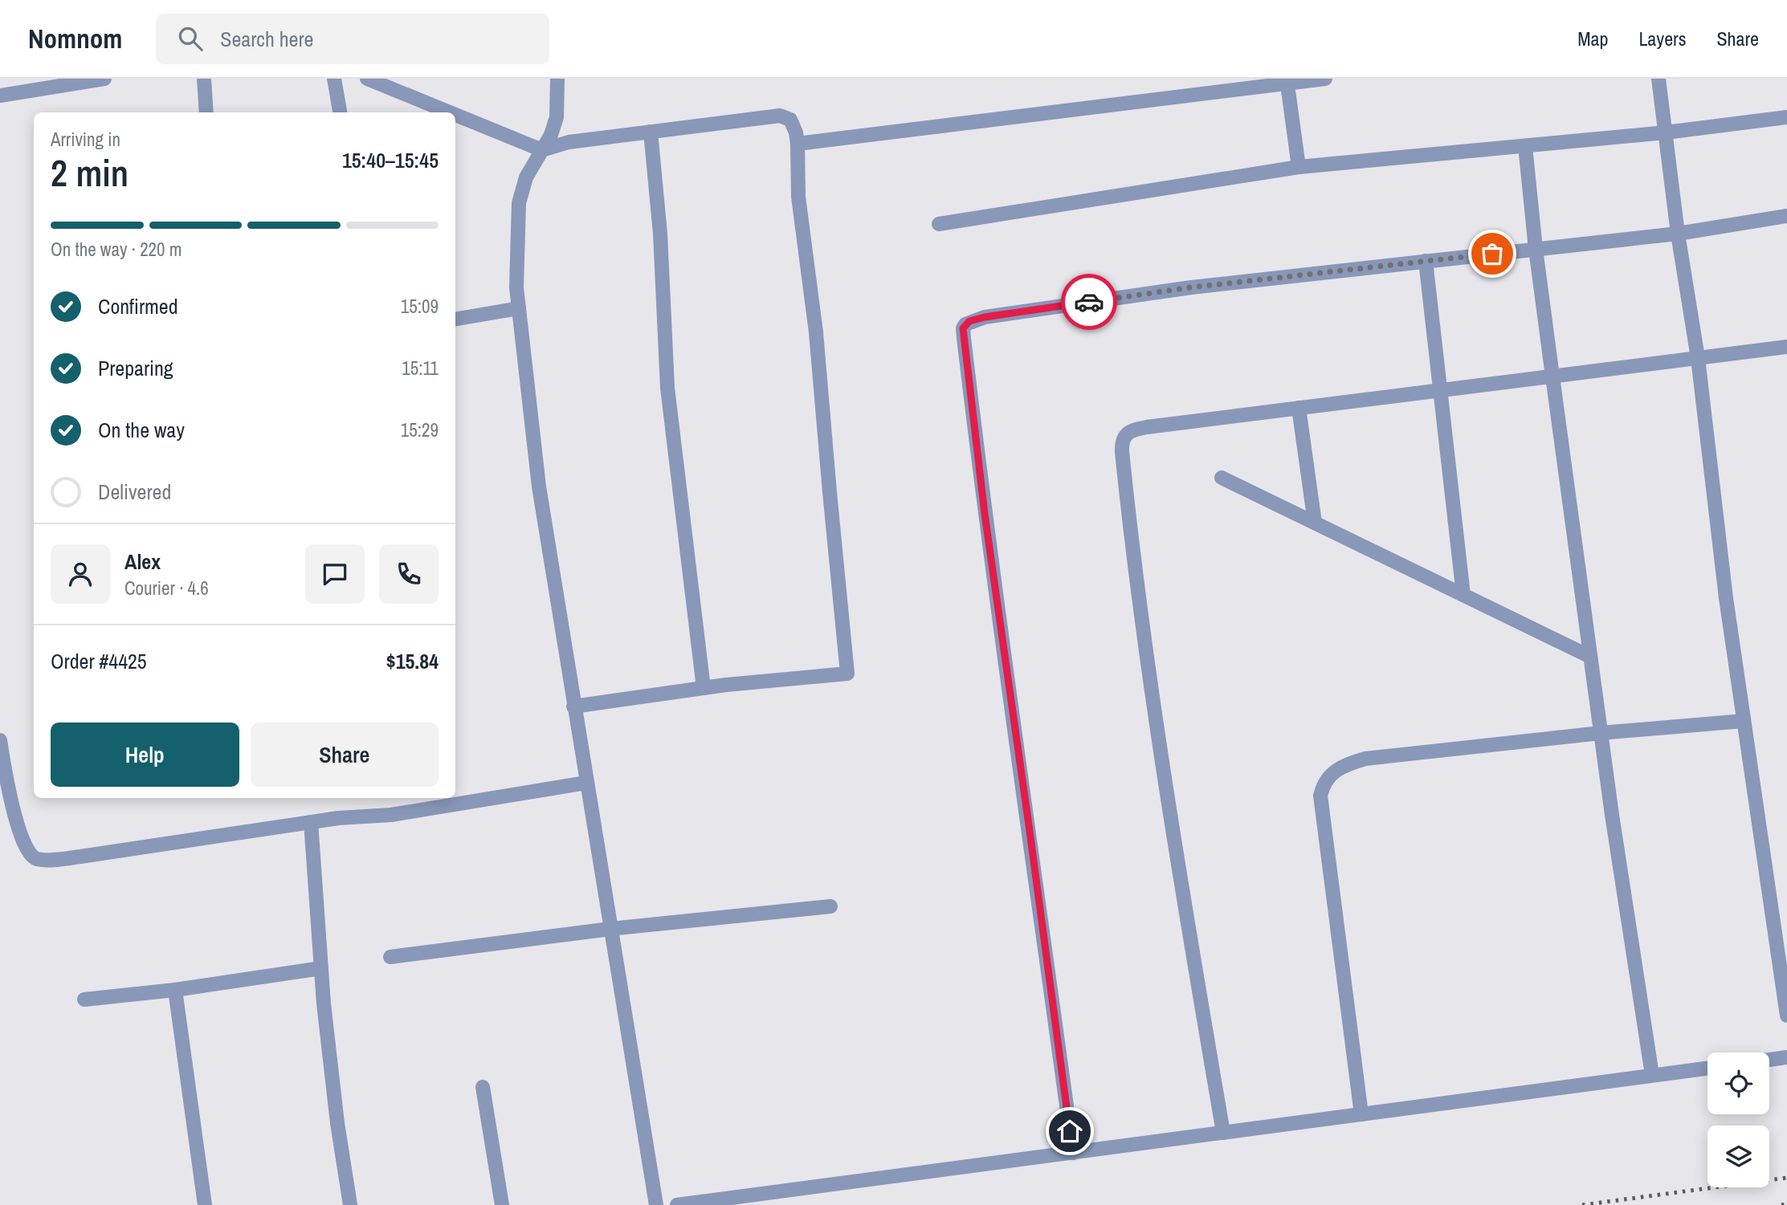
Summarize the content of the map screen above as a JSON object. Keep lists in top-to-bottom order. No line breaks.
{"page":{"header":"Nomnom","search":"Search here","nav":["Map","Layers","Share"],"heading":["2 min","Arriving in","15:40–15:45"],"panel":["Alex","Courier · 4.6","Order #4425","$15.84"],"bar":"On the way · 220 m","list":[["Confirmed","15:09"],["Preparing","15:11"],["On the way","15:29"],"Delivered"],"buttons":["Help","Share"]}}
